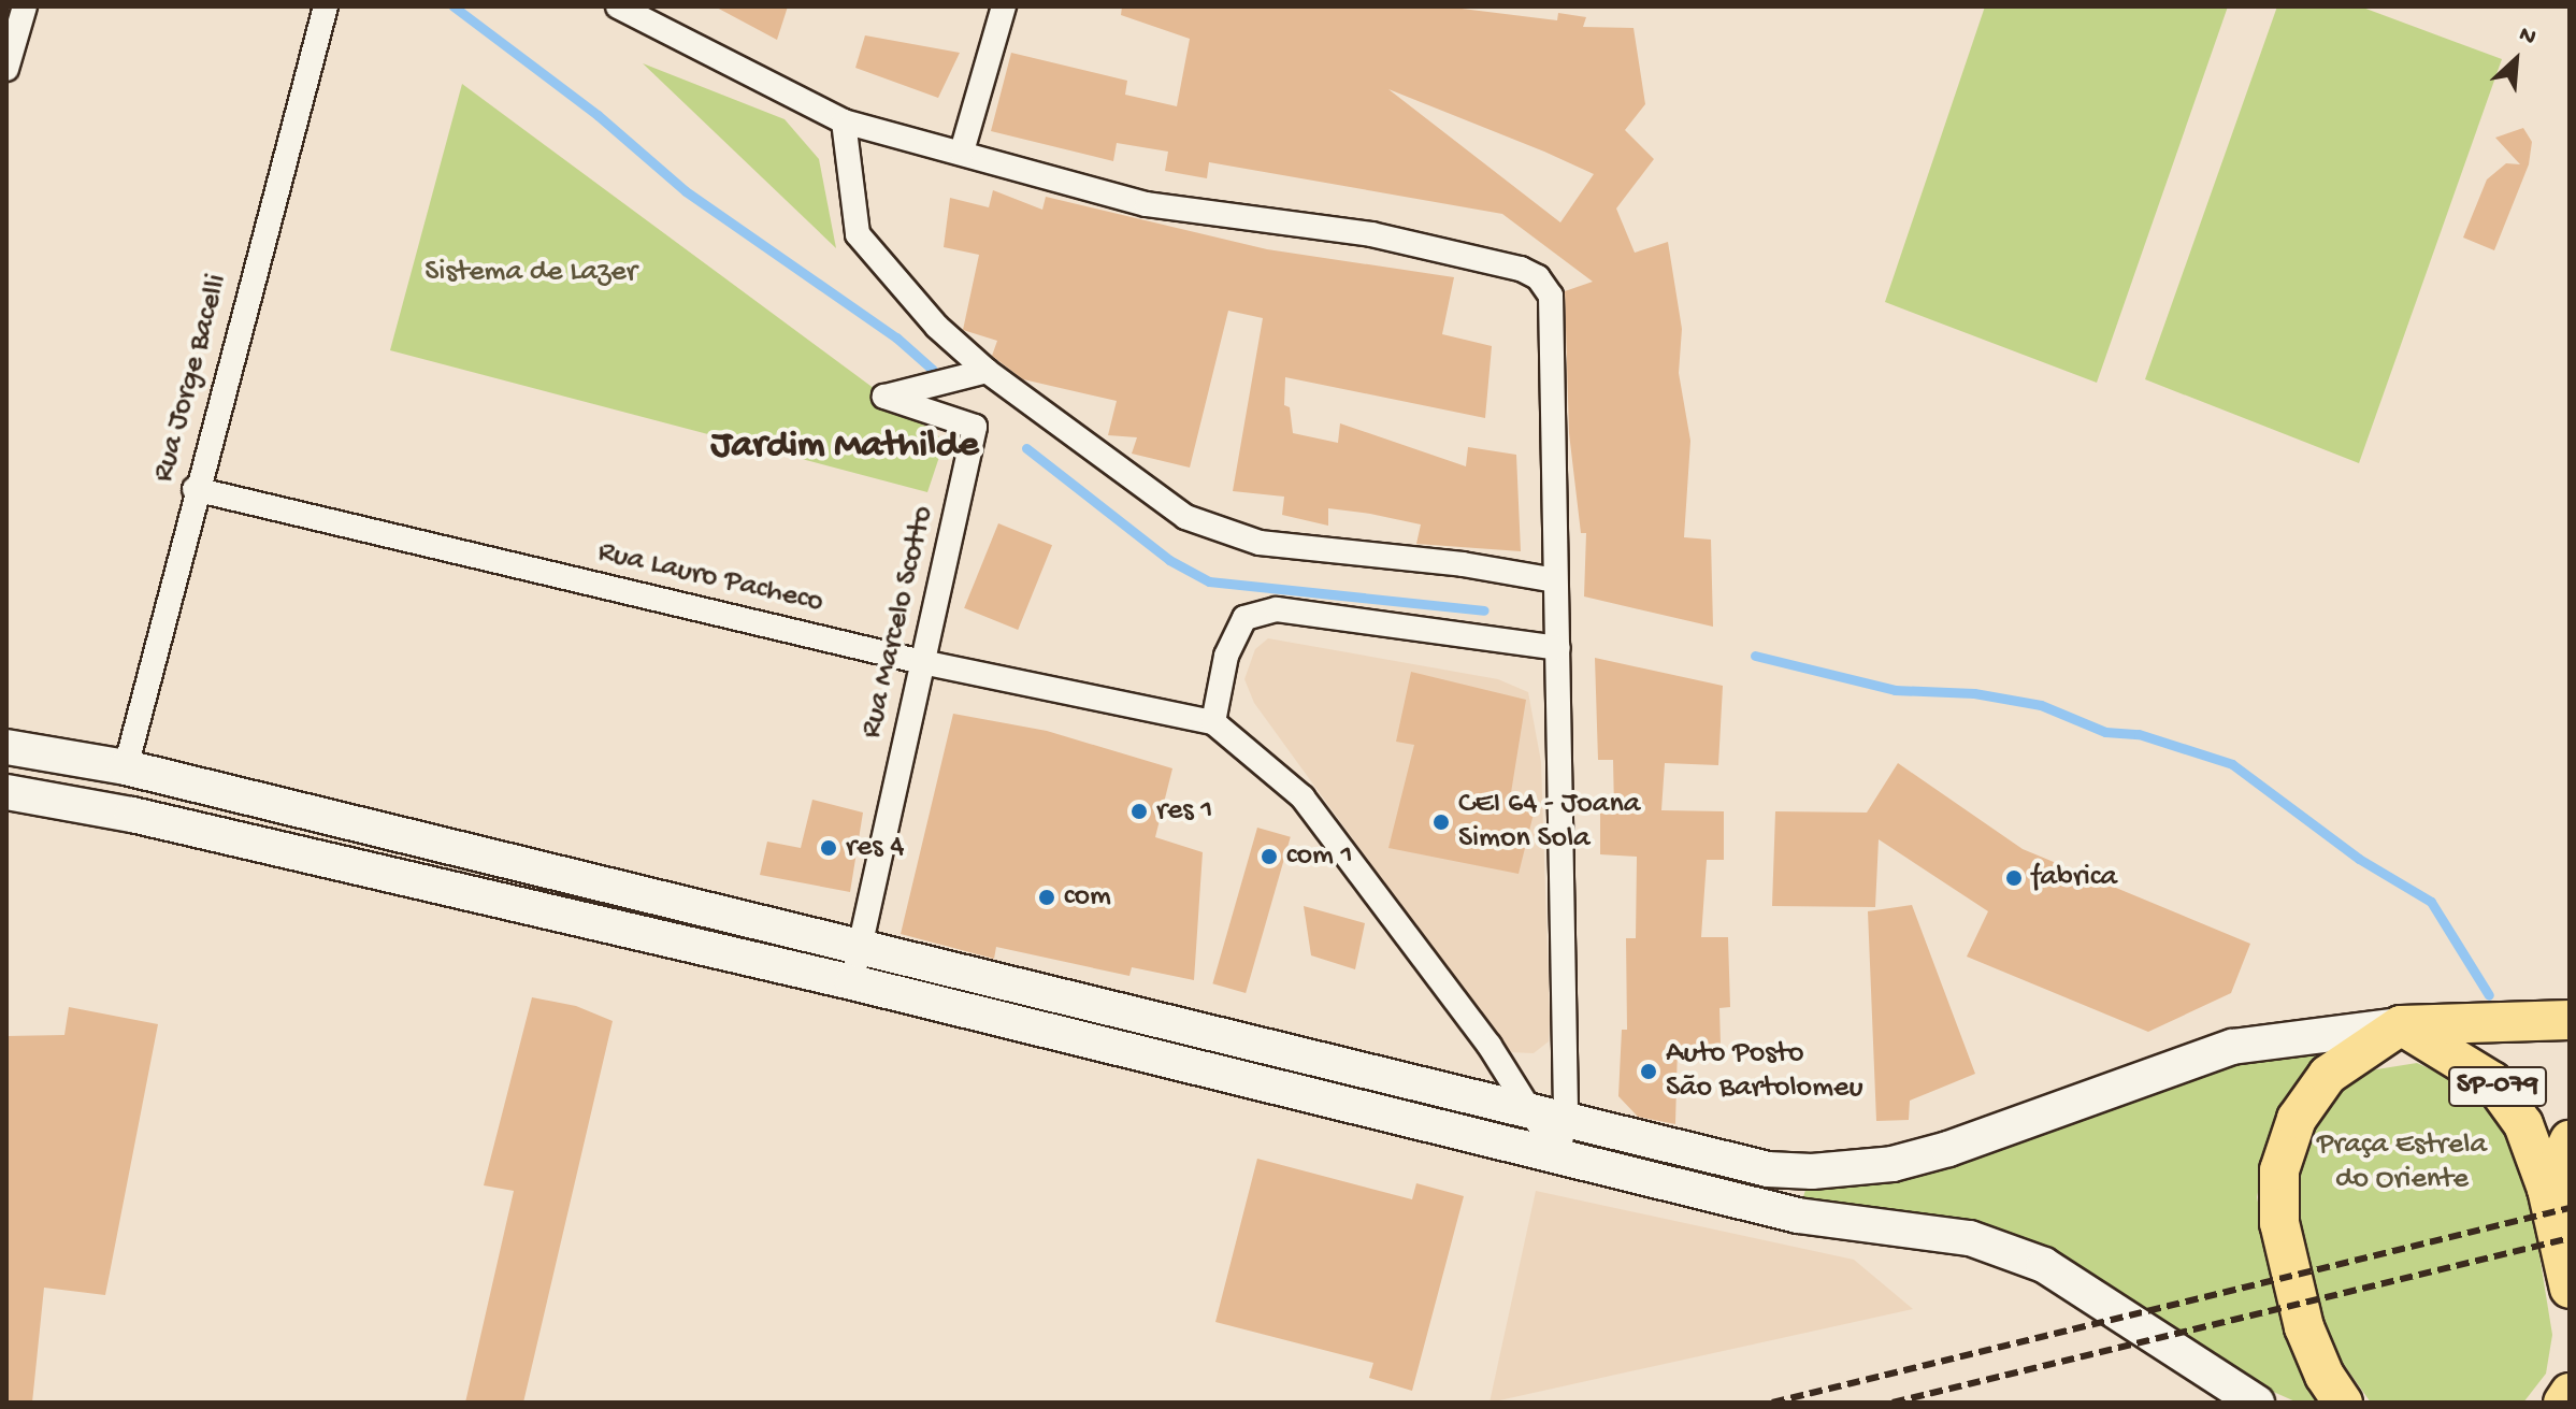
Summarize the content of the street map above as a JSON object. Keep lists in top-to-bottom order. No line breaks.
{"streets":{"main road":["SP-079"],"street":["Rua Jorge Bacelli","Rua Lauro Pacheco","Rua Marcelo Scotto"]},"crossings":[["Rua Jorge Bacelli","Rua Lauro Pacheco"],["Rua Lauro Pacheco","Rua Marcelo Scotto"]],"districts":["Jardim Mathilde"],"parks":["Sistema de Lazer","Praça Estrela do Oriente"],"places":["res 1","CEI 64 - Joana Simon Sola","res 4","com 1","fabrica","com","Auto Posto São Bartolomeu"],"north":"top right"}
